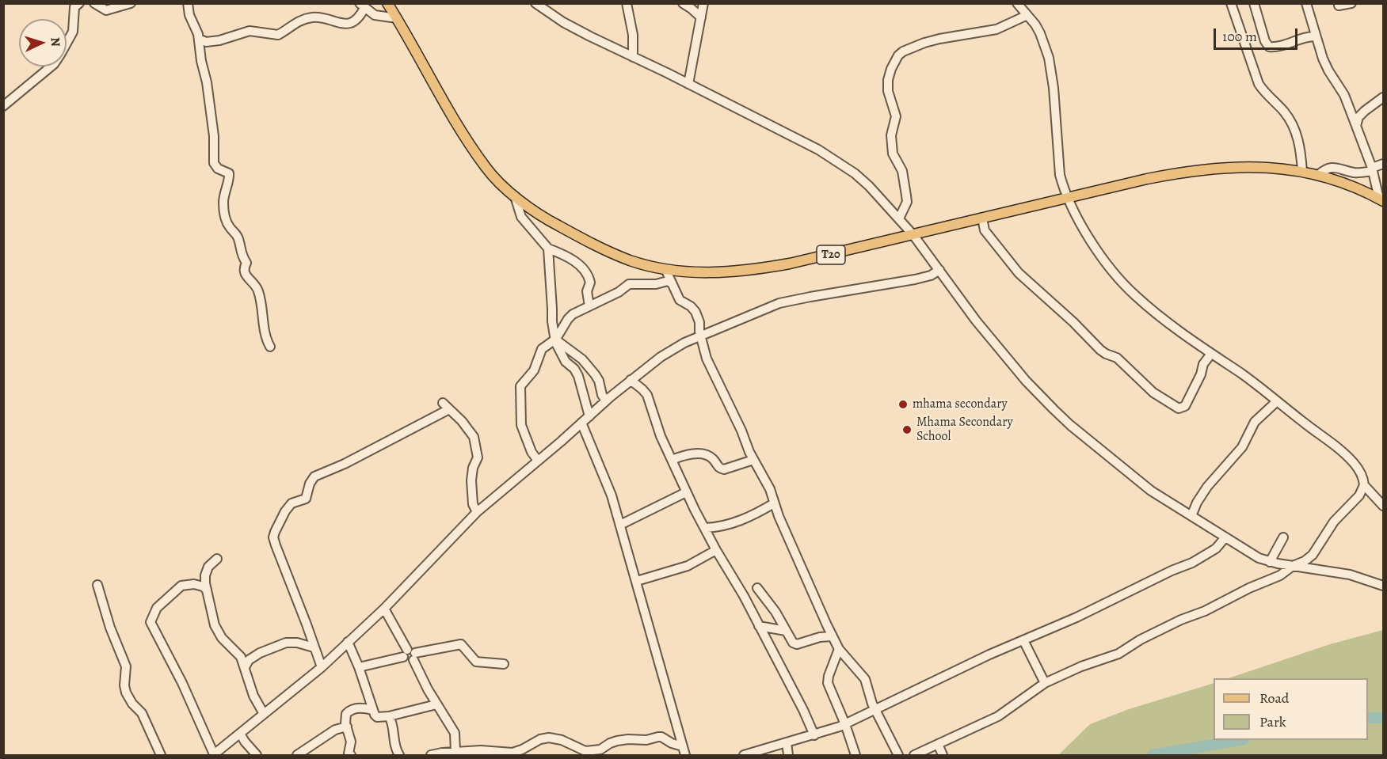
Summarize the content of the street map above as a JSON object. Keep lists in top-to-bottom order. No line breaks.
{"streets":{"main road":["T20"]},"places":["mhama secondary","Mhama Secondary School"],"legend":["Road","Park"],"scale_bar":"100 m","north":"right"}
